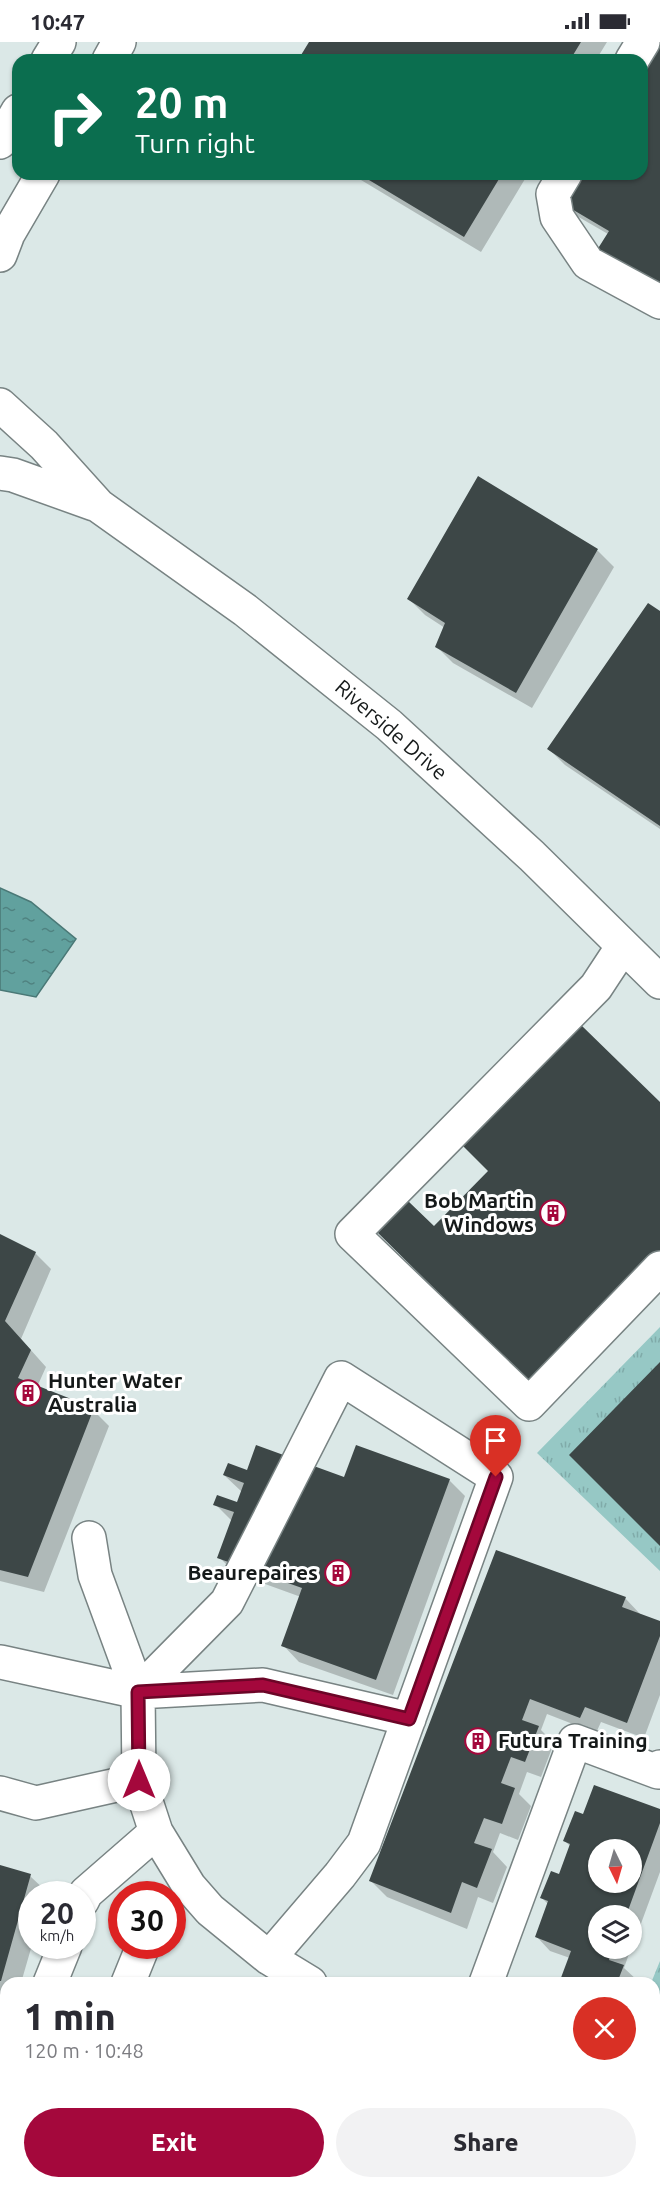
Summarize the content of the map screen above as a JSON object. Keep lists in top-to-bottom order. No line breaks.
{"streets":{"street":["Riverside Drive"]},"places":{"building":["Bob Martin Windows","Hunter Water Australia","Beaurepaires","Futura Training"]},"north":"bottom","page":{"status":"10:47","turn":["20 m","Turn right"],"speed":"20 km/h","limit":"30","heading":["1 min","120 m · 10:48"],"buttons":["Exit","Share"]}}
